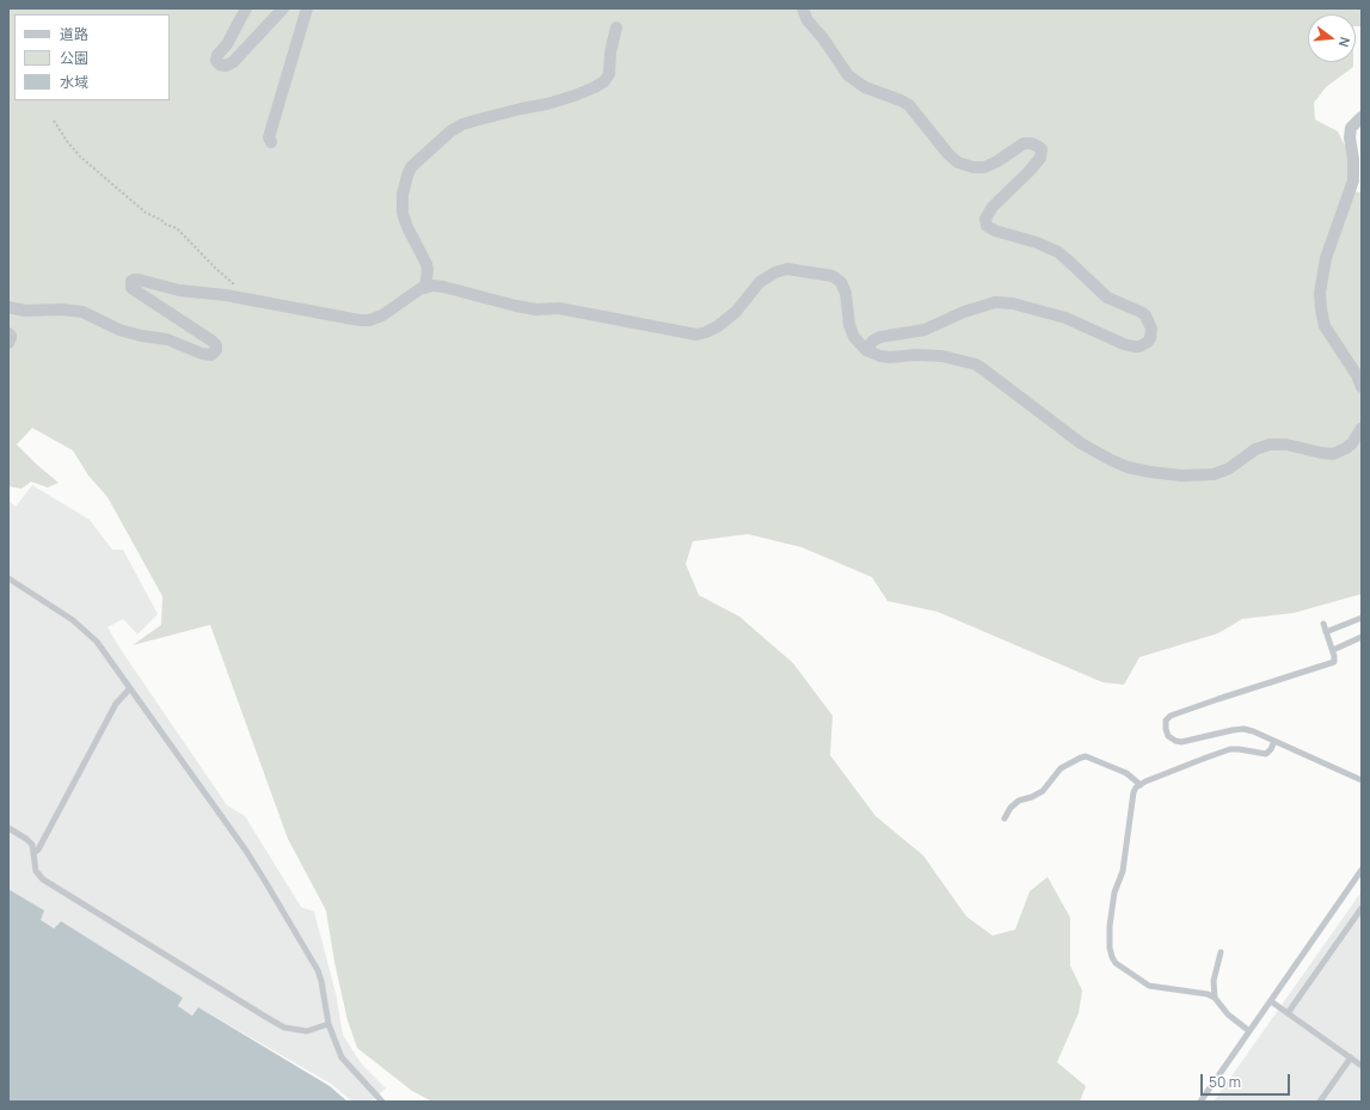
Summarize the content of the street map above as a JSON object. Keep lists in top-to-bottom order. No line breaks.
{"legend":["道路","公園","水域"],"scale_bar":"50 m","north":"right"}
